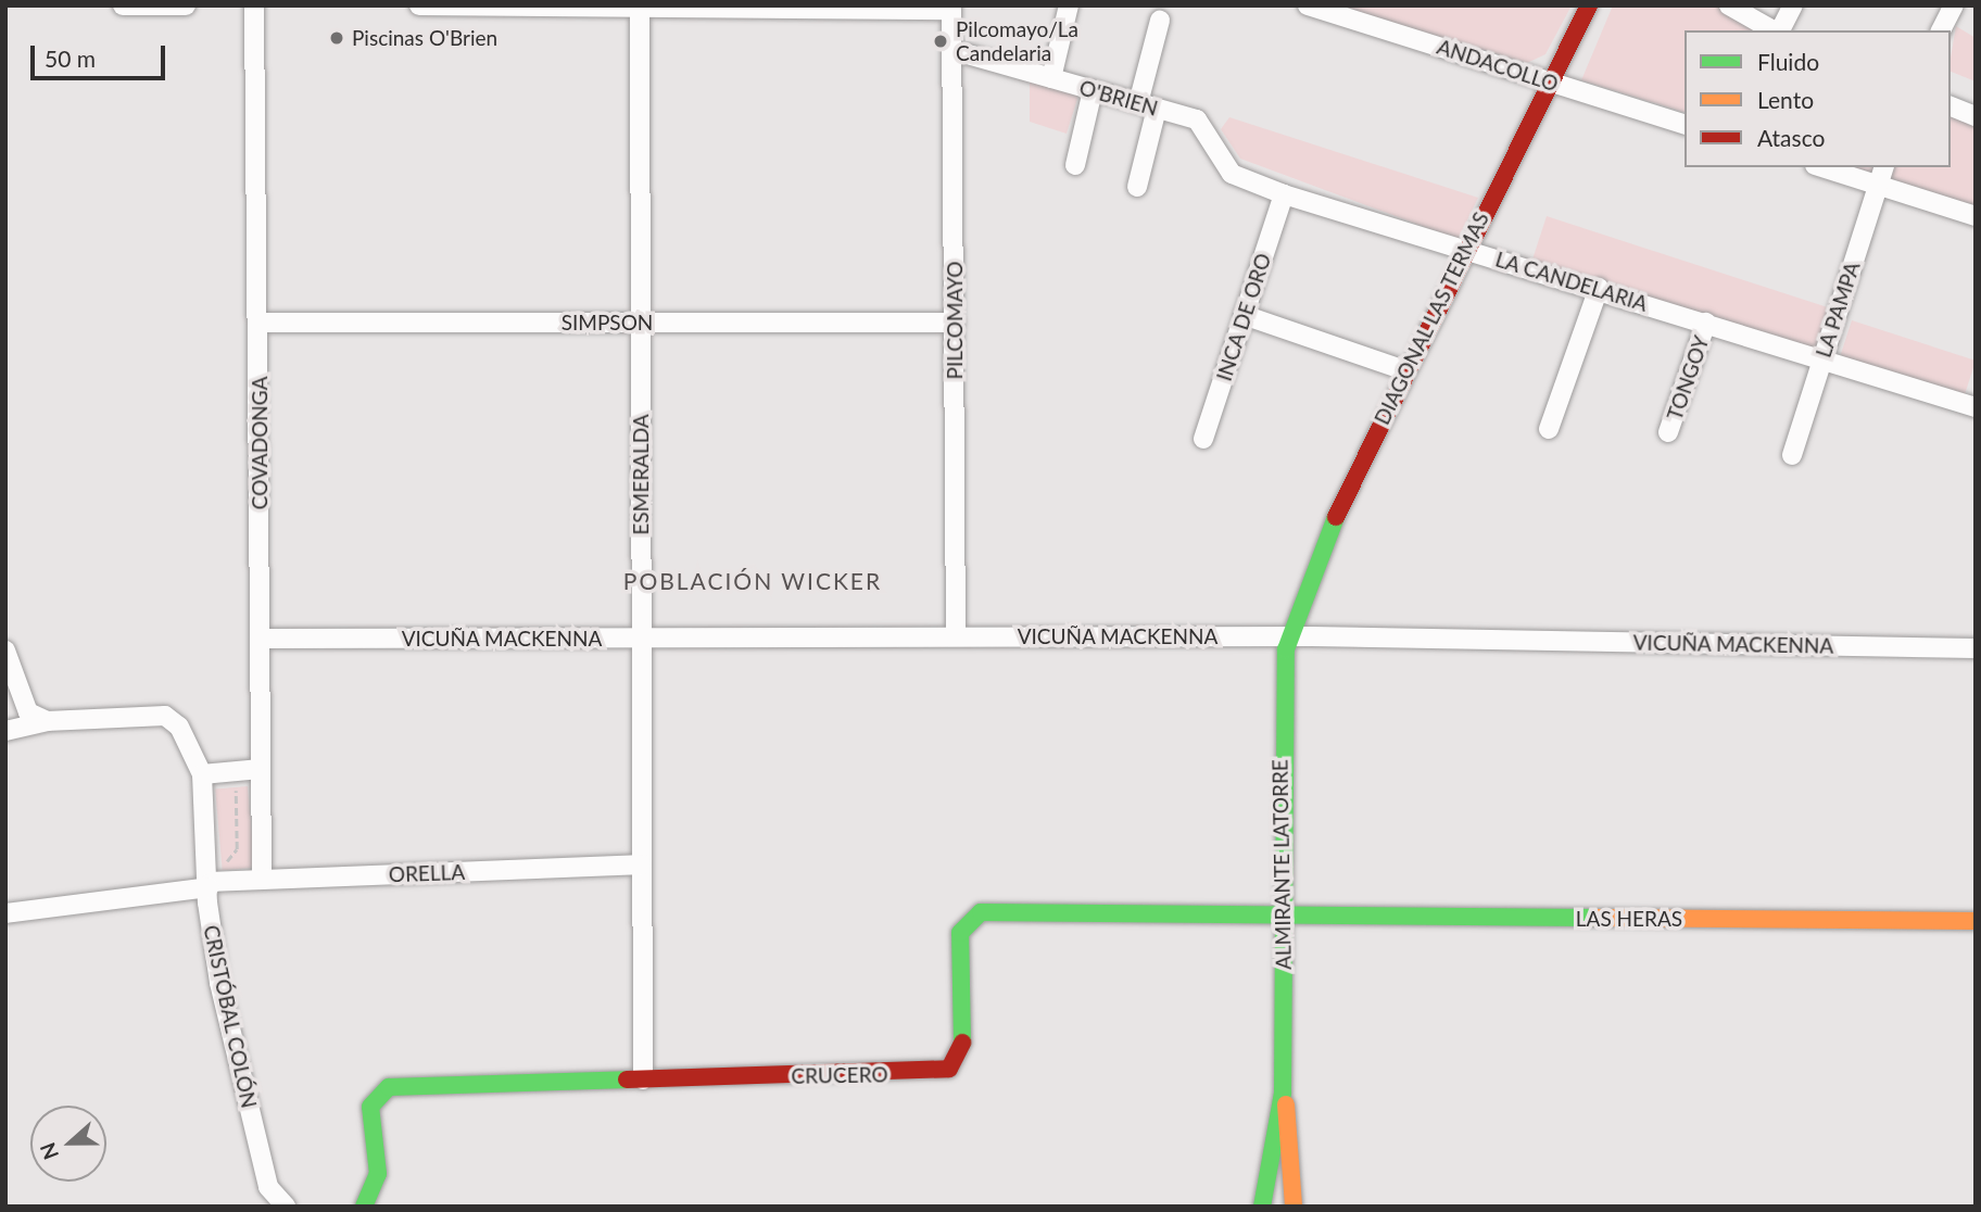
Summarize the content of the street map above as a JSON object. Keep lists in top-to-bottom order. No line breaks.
{"streets":{"street":["ANDACOLLO","O'BRIEN","LA CANDELARIA","LA PAMPA","INCA DE ORO","DIAGONAL LAS TERMAS","PILCOMAYO","SIMPSON","TONGOY","COVADONGA","ESMERALDA","VICUÑA MACKENNA","ALMIRANTE LATORRE","ORELLA","LAS HERAS","CRISTÓBAL COLÓN","CRUCERO"]},"crossings":[["ANDACOLLO","DIAGONAL LAS TERMAS"],["O'BRIEN","LA CANDELARIA"],["O'BRIEN","PILCOMAYO"],["LA CANDELARIA","LA PAMPA"],["LA CANDELARIA","INCA DE ORO"],["LA CANDELARIA","DIAGONAL LAS TERMAS"],["LA CANDELARIA","TONGOY"],["DIAGONAL LAS TERMAS","VICUÑA MACKENNA"],["DIAGONAL LAS TERMAS","ALMIRANTE LATORRE"],["PILCOMAYO","SIMPSON"],["PILCOMAYO","VICUÑA MACKENNA"],["SIMPSON","COVADONGA"],["SIMPSON","ESMERALDA"],["COVADONGA","VICUÑA MACKENNA"],["COVADONGA","ORELLA"],["ESMERALDA","VICUÑA MACKENNA"],["ESMERALDA","ORELLA"],["ESMERALDA","CRUCERO"],["VICUÑA MACKENNA","ALMIRANTE LATORRE"],["ALMIRANTE LATORRE","LAS HERAS"],["ALMIRANTE LATORRE","CRUCERO"],["ORELLA","CRISTÓBAL COLÓN"],["LAS HERAS","CRUCERO"]],"districts":["POBLACIÓN WICKER"],"places":["Piscinas O'Brien","Pilcomayo/La Candelaria"],"legend":["Fluido","Lento","Atasco"],"scale_bar":"50 m","north":"left"}
